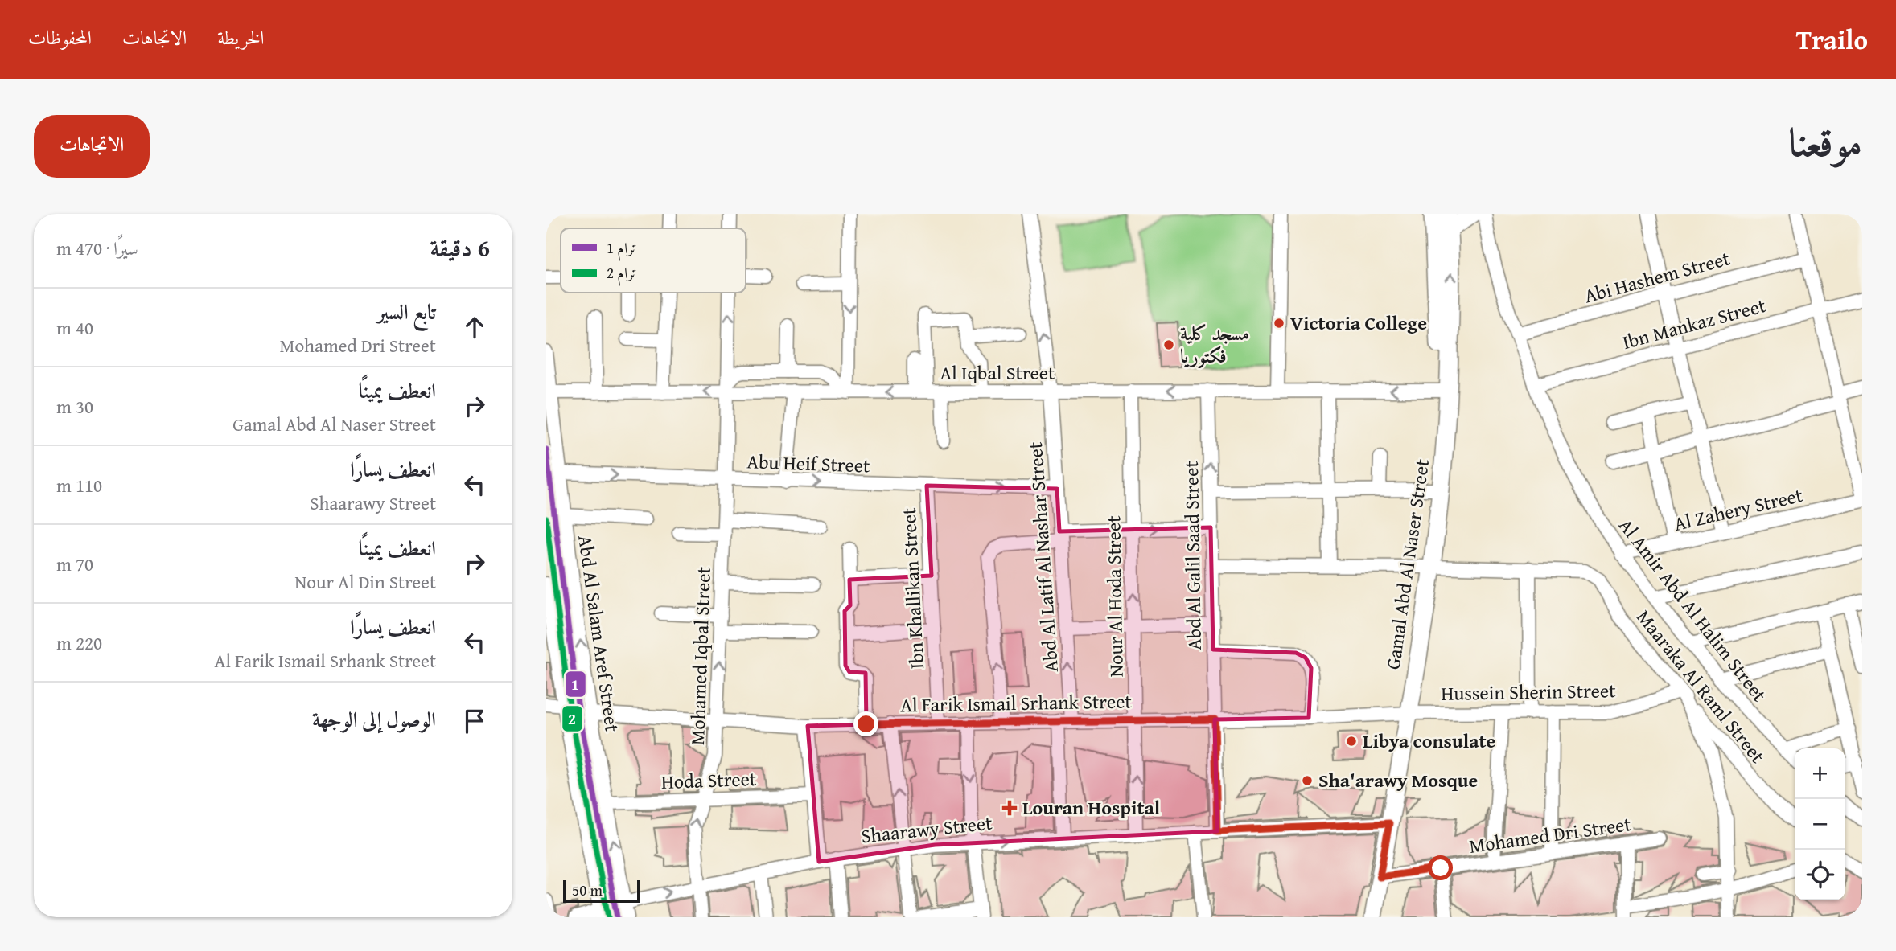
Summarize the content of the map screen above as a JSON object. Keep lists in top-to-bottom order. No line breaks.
{"streets":{"main road":["Gamal Abd Al Naser Street"],"street":["Abi Hashem Street","Ibn Mankaz Street","Al Iqbal Street","Abu Heif Street","Al Zahery Street","Abd Al Galil Saad Street","Abd Al Latif Al Nashar Street","Ibn Khallikan Street","Nour Al Hoda Street","Al Amir Abd Al Halim Street","Abd Al Salam Aref Street","Mohamed Iqbal Street","Maaraka Al Raml Street","Hussein Sherin Street","Al Farik Ismail Srhank Street","Hoda Street","Shaarawy Street","Mohamed Dri Street"]},"crossings":[["Abi Hashem Street","Al Amir Abd Al Halim Street"],["Ibn Mankaz Street","Al Amir Abd Al Halim Street"],["Al Iqbal Street","Abd Al Galil Saad Street"],["Al Iqbal Street","Abd Al Latif Al Nashar Street"],["Al Iqbal Street","Gamal Abd Al Naser Street"],["Al Iqbal Street","Nour Al Hoda Street"],["Al Iqbal Street","Abd Al Salam Aref Street"],["Al Iqbal Street","Mohamed Iqbal Street"],["Abu Heif Street","Abd Al Latif Al Nashar Street"],["Abu Heif Street","Ibn Khallikan Street"],["Abu Heif Street","Abd Al Salam Aref Street"],["Abu Heif Street","Mohamed Iqbal Street"],["Al Zahery Street","Al Amir Abd Al Halim Street"],["Abd Al Galil Saad Street","Al Farik Ismail Srhank Street"],["Abd Al Galil Saad Street","Shaarawy Street"],["Abd Al Latif Al Nashar Street","Al Farik Ismail Srhank Street"],["Abd Al Latif Al Nashar Street","Shaarawy Street"],["Gamal Abd Al Naser Street","Hussein Sherin Street"],["Gamal Abd Al Naser Street","Al Farik Ismail Srhank Street"],["Gamal Abd Al Naser Street","Shaarawy Street"],["Gamal Abd Al Naser Street","Mohamed Dri Street"],["Ibn Khallikan Street","Al Farik Ismail Srhank Street"],["Nour Al Hoda Street","Al Farik Ismail Srhank Street"],["Nour Al Hoda Street","Shaarawy Street"],["Abd Al Salam Aref Street","Al Farik Ismail Srhank Street"],["Abd Al Salam Aref Street","Hoda Street"],["Abd Al Salam Aref Street","Shaarawy Street"],["Mohamed Iqbal Street","Al Farik Ismail Srhank Street"],["Mohamed Iqbal Street","Hoda Street"],["Mohamed Iqbal Street","Shaarawy Street"],["Maaraka Al Raml Street","Hussein Sherin Street"],["Hussein Sherin Street","Al Farik Ismail Srhank Street"]],"one_way":["Abd Al Latif Al Nashar Street","Nour Al Hoda Street"],"places":{"other":["Victoria College","مسجد كلية فكتوريا","Libya consulate","Sha'arawy Mosque"],"health":["Louran Hospital"]},"lines":["tram line 1","tram line 2"],"legend":["ترام 1","ترام 2"],"scale_bar":"50 m","page":{"header":"Trailo","nav":["الخريطة","الاتجاهات","المحفوظات"],"title":"موقعنا","buttons":"الاتجاهات","heading":["6 دقيقة","سيرًا · 470 m"],"list":[["تابع السير","Mohamed Dri Street","40 m"],["انعطف يمينًا","Gamal Abd Al Naser Street","30 m"],["انعطف يسارًا","Shaarawy Street","110 m"],["انعطف يمينًا","Nour Al Din Street","70 m"],["انعطف يسارًا","Al Farik Ismail Srhank Street","220 m"],"الوصول إلى الوجهة"],"map_buttons":["+","−"],"scale":"50 m"}}
